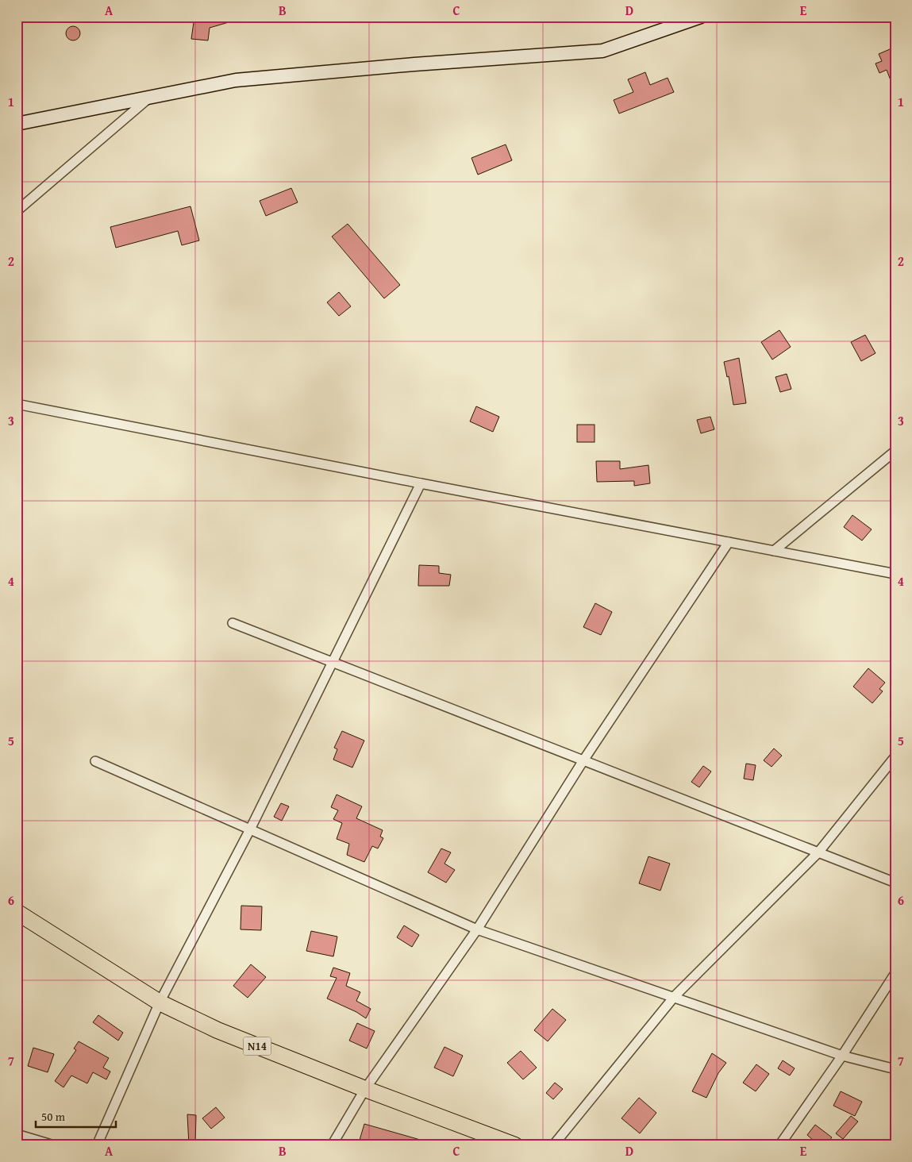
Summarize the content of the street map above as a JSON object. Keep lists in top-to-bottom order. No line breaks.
{"streets":{"highway":["N14"]},"scale_bar":"50 m","grid":{"columns":["A","B","C","D","E"],"rows":["1","2","3","4","5","6","7"]}}
